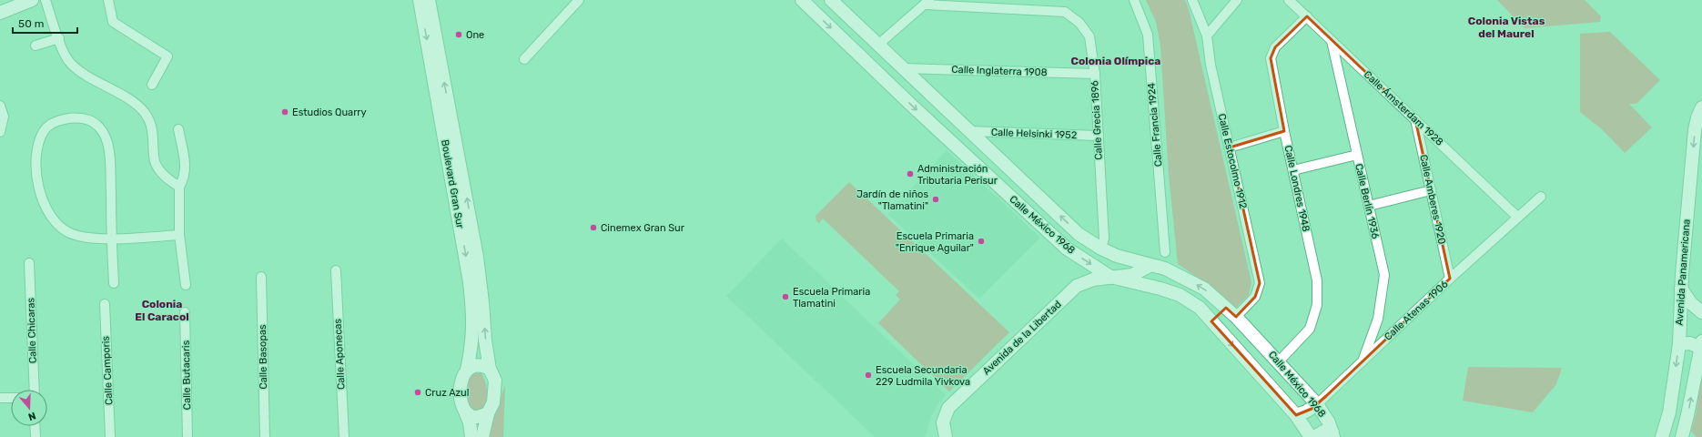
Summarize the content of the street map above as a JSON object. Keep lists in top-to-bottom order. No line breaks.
{"streets":{"street":["Calle Inglaterra 1908","Calle Ámsterdam 1928","Calle Grecia 1896","Calle Francia 1924","Calle Helsinki 1952","Calle Estocolmo 1912","Boulevard Gran Sur","Calle Londres 1948","Calle Amberes 1920","Calle Berlín 1936","Calle México 1968","Avenida Panamericana","Calle Atenas 1906","Calle Chicaras","Avenida de la Libertad","Calle Aponecas","Calle Basopas","Calle Camporis","Calle Butacaris"]},"crossings":[["Calle Inglaterra 1908","Calle Grecia 1896"],["Calle Inglaterra 1908","Calle México 1968"],["Calle Ámsterdam 1928","Calle Londres 1948"],["Calle Ámsterdam 1928","Calle Amberes 1920"],["Calle Ámsterdam 1928","Calle Berlín 1936"],["Calle Ámsterdam 1928","Calle Atenas 1906"],["Calle Grecia 1896","Calle Helsinki 1952"],["Calle Grecia 1896","Calle México 1968"],["Calle Helsinki 1952","Calle México 1968"],["Calle Estocolmo 1912","Calle México 1968"],["Calle Londres 1948","Calle México 1968"],["Calle Amberes 1920","Calle Atenas 1906"],["Calle Berlín 1936","Calle Atenas 1906"],["Calle México 1968","Calle Atenas 1906"],["Calle México 1968","Avenida de la Libertad"]],"districts":["Colonia Vistas del Maurel","Colonia Olímpica","Colonia El Caracol"],"places":["One","Estudios Quarry","Administración Tributaria Perisur","Jardín de niños \"Tlamatini\"","Cinemex Gran Sur","Escuela Primaria \"Enrique Aguilar\"","Escuela Primaria Tlamatini","Escuela Secundaria 229 Ludmila Yivkova","Cruz Azul"],"scale_bar":"50 m","north":"bottom"}
